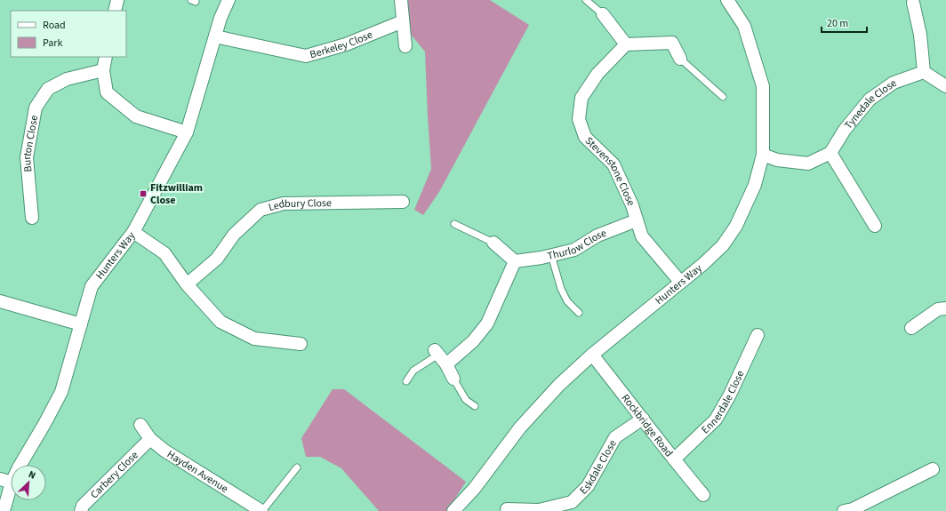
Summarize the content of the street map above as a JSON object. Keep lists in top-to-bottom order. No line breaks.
{"streets":{"street":["Berkeley Close","Tynedale Close","Burton Close","Stevenstone Close","Ledbury Close","Thurlow Close","Hunters Way","Ennerdale Close","Rockbridge Road","Eskdale Close","Hayden Avenue","Carbery Close"]},"crossings":[["Berkeley Close","Hunters Way"],["Stevenstone Close","Thurlow Close"],["Stevenstone Close","Hunters Way"],["Hunters Way","Rockbridge Road"],["Ennerdale Close","Rockbridge Road"],["Rockbridge Road","Eskdale Close"],["Hayden Avenue","Carbery Close"]],"places":{"transit":["Fitzwilliam Close"]},"legend":["Road","Park"],"scale_bar":"20 m","north":"top right"}
